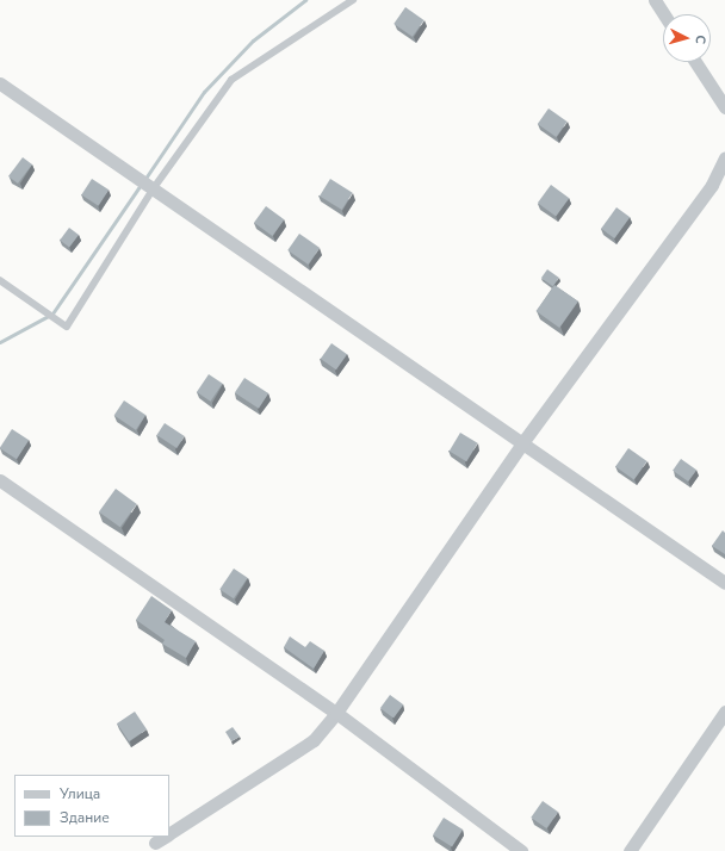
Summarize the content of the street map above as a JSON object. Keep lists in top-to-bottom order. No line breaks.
{"legend":["Улица","Здание"],"north":"right"}
